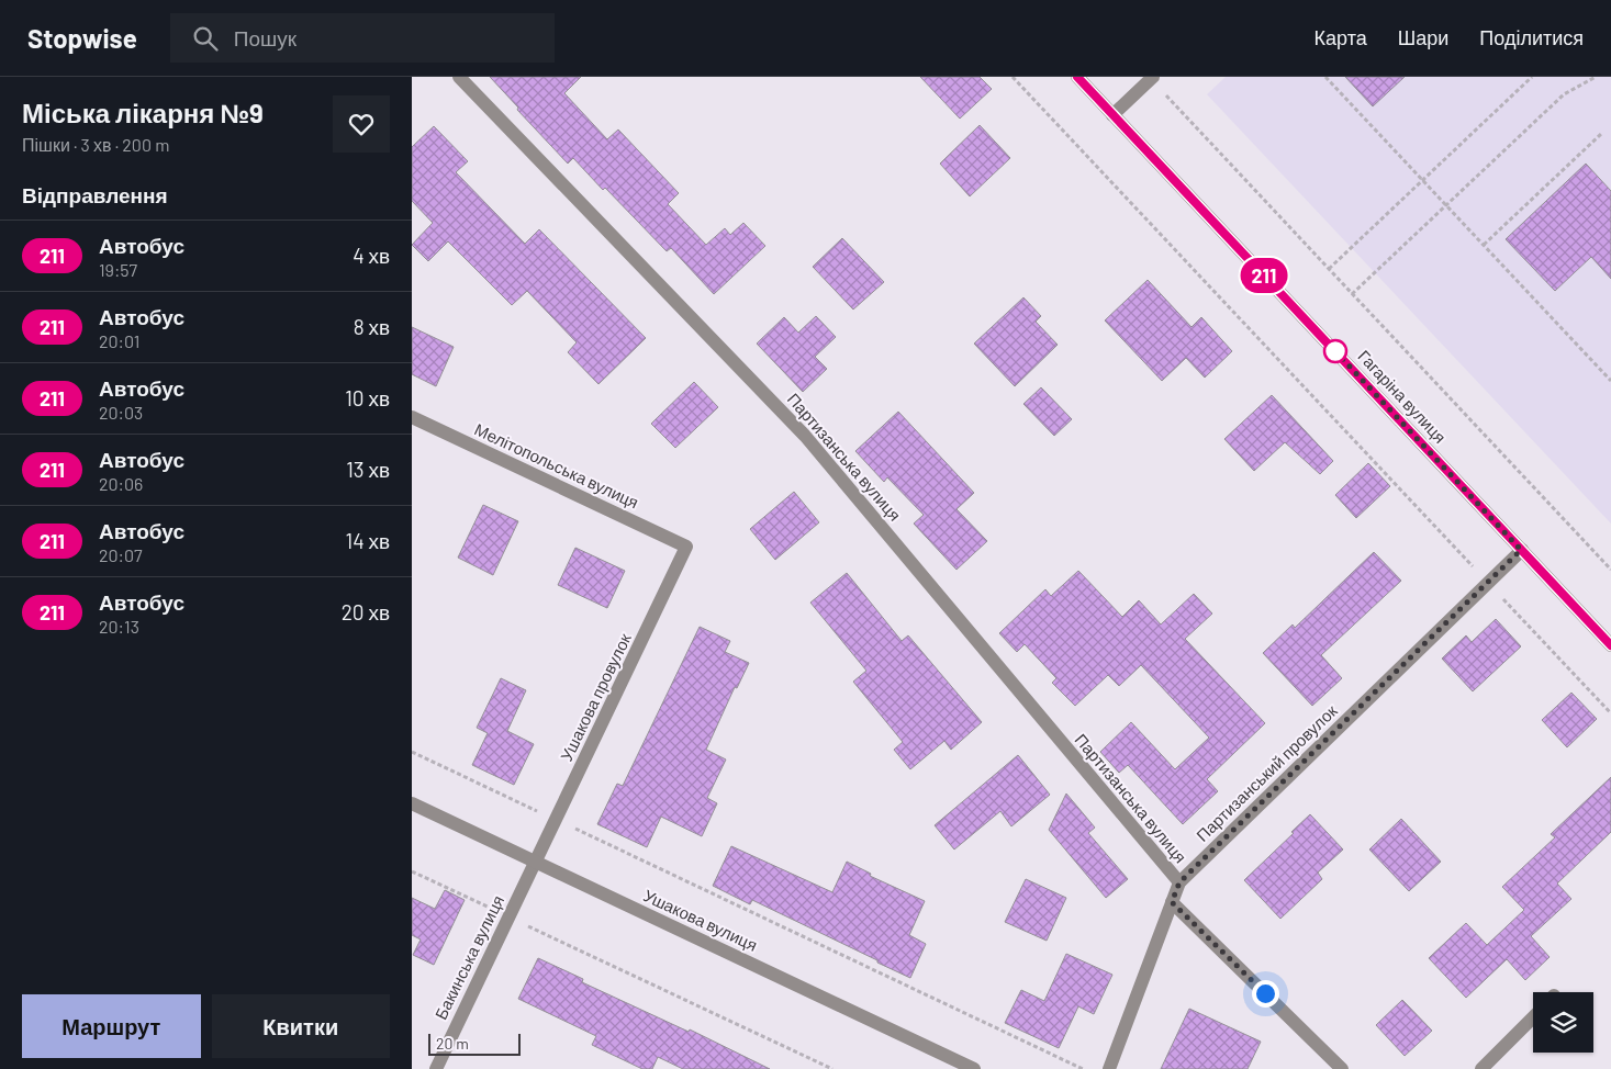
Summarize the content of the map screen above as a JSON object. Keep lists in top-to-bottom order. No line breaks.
{"streets":{"street":["Гагаріна вулиця","Партизанська вулиця","Мелітопольська вулиця","Ушакова провулок","Партизанський провулок","Ушакова вулиця","Бакинська вулиця"]},"crossings":[["Гагаріна вулиця","Партизанський провулок"],["Партизанська вулиця","Партизанський провулок"],["Мелітопольська вулиця","Ушакова провулок"],["Ушакова провулок","Ушакова вулиця"],["Ушакова провулок","Бакинська вулиця"],["Ушакова вулиця","Бакинська вулиця"]],"lines":["bus line 211"],"scale_bar":"20 m","page":{"header":"Stopwise","search":"Пошук","nav":["Карта","Шари","Поділитися"],"heading":[["Міська лікарня №9","Пішки · 3 хв · 200 m"],"Відправлення"],"on_map":"211","list":[{"mark":"211","name":"Автобус","note":"19:57","value":"4 хв"},{"mark":"211","name":"Автобус","note":"20:01","value":"8 хв"},{"mark":"211","name":"Автобус","note":"20:03","value":"10 хв"},{"mark":"211","name":"Автобус","note":"20:06","value":"13 хв"},{"mark":"211","name":"Автобус","note":"20:07","value":"14 хв"},{"mark":"211","name":"Автобус","note":"20:13","value":"20 хв"}],"buttons":["Маршрут","Квитки"],"scale":"20 m"}}
